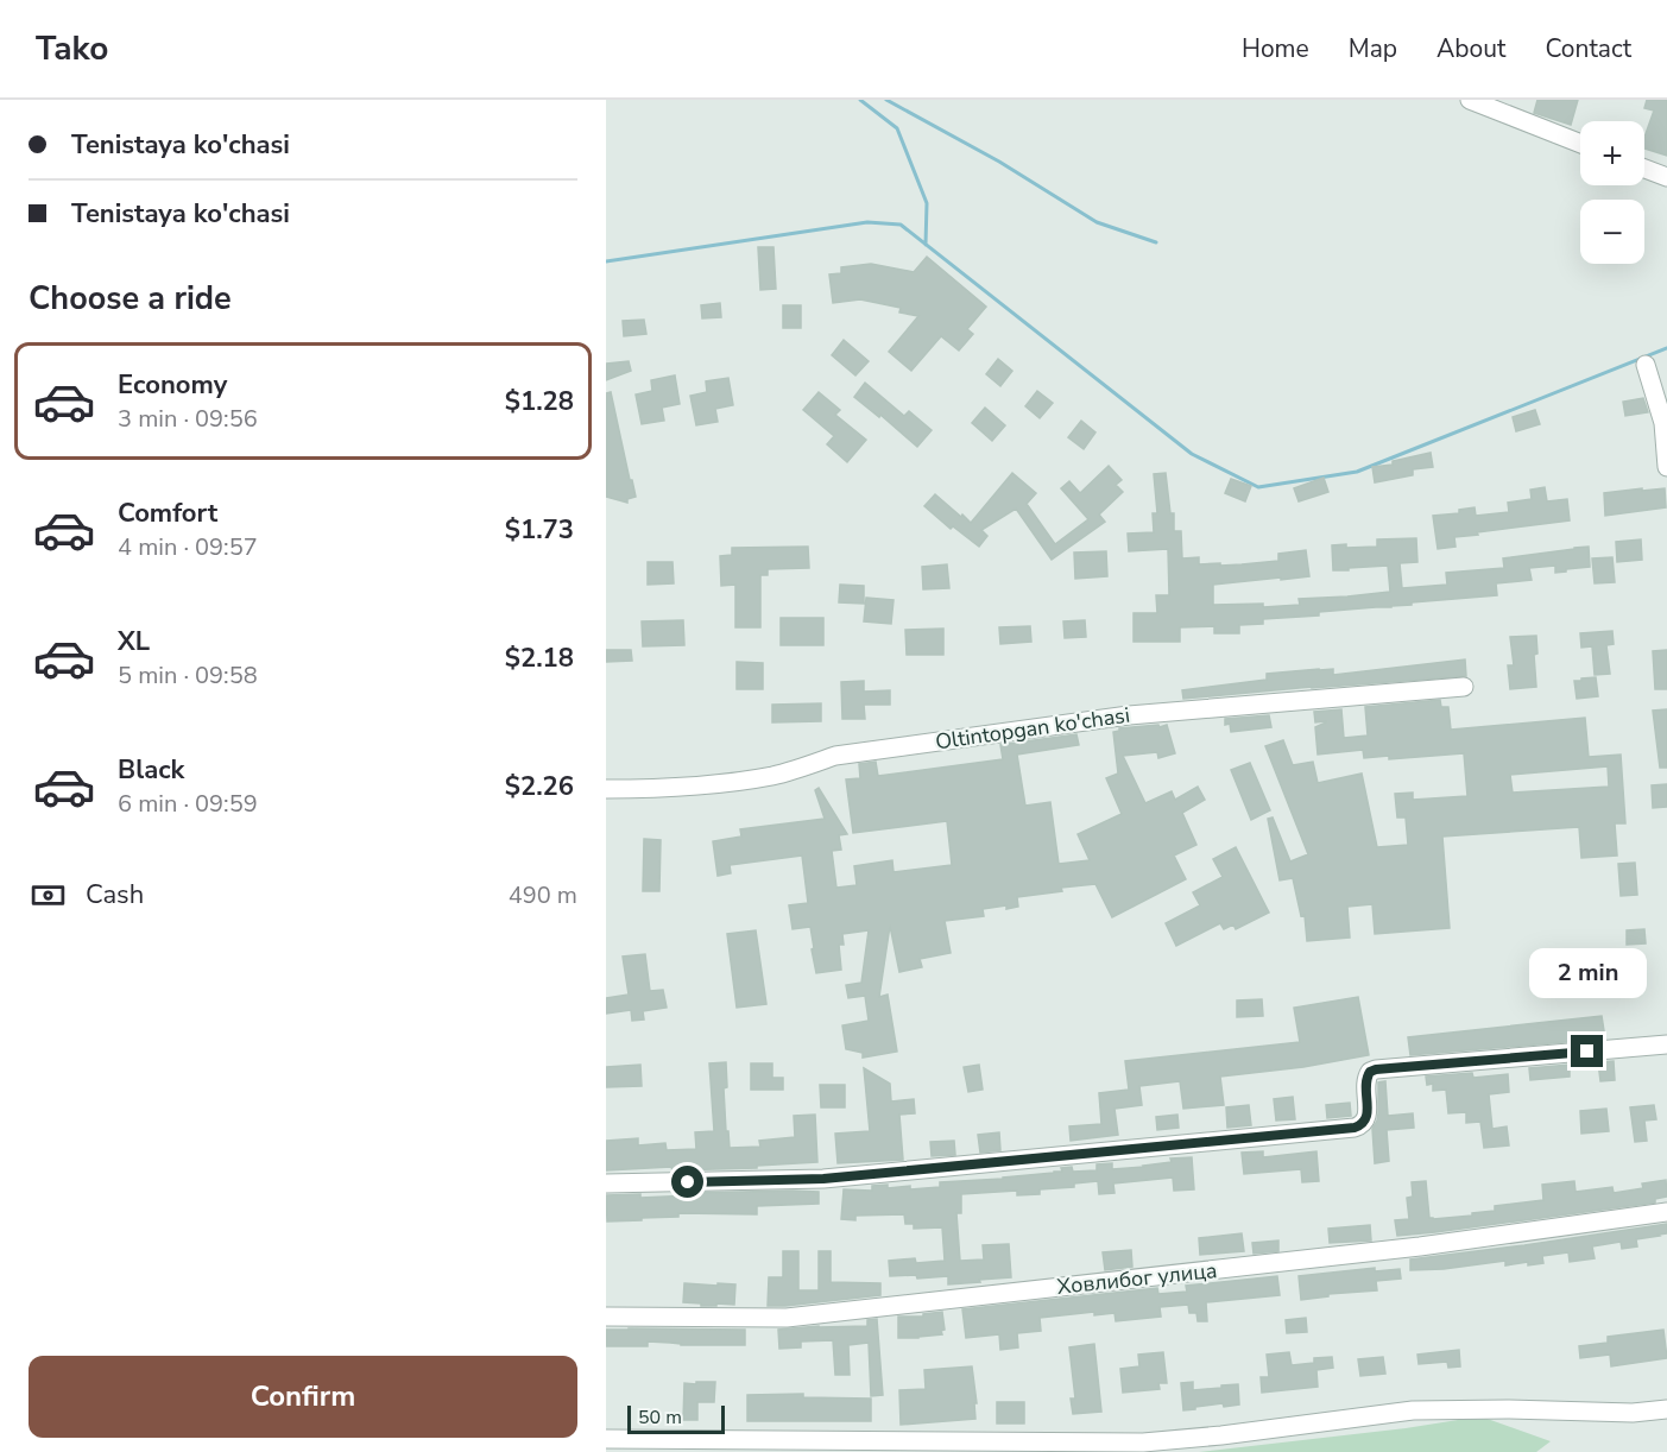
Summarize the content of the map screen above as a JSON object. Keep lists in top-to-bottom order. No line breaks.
{"streets":{"street":["Oltintopgan ko'chasi","Ховлибог улица"]},"scale_bar":"50 m","page":{"header":"Tako","nav":["Home","Map","About","Contact"],"banner":["Tenistaya ko'chasi","Tenistaya ko'chasi"],"map_buttons":["+","−"],"heading":"Choose a ride","list":[{"name":"Economy","note":"3 min · 09:56","value":"$1.28"},{"name":"Comfort","note":"4 min · 09:57","value":"$1.73"},{"name":"XL","note":"5 min · 09:58","value":"$2.18"},{"name":"Black","note":"6 min · 09:59","value":"$2.26"}],"pay":["Cash","490 m"],"bubble":"2 min","buttons":"Confirm","scale":"50 m"}}
